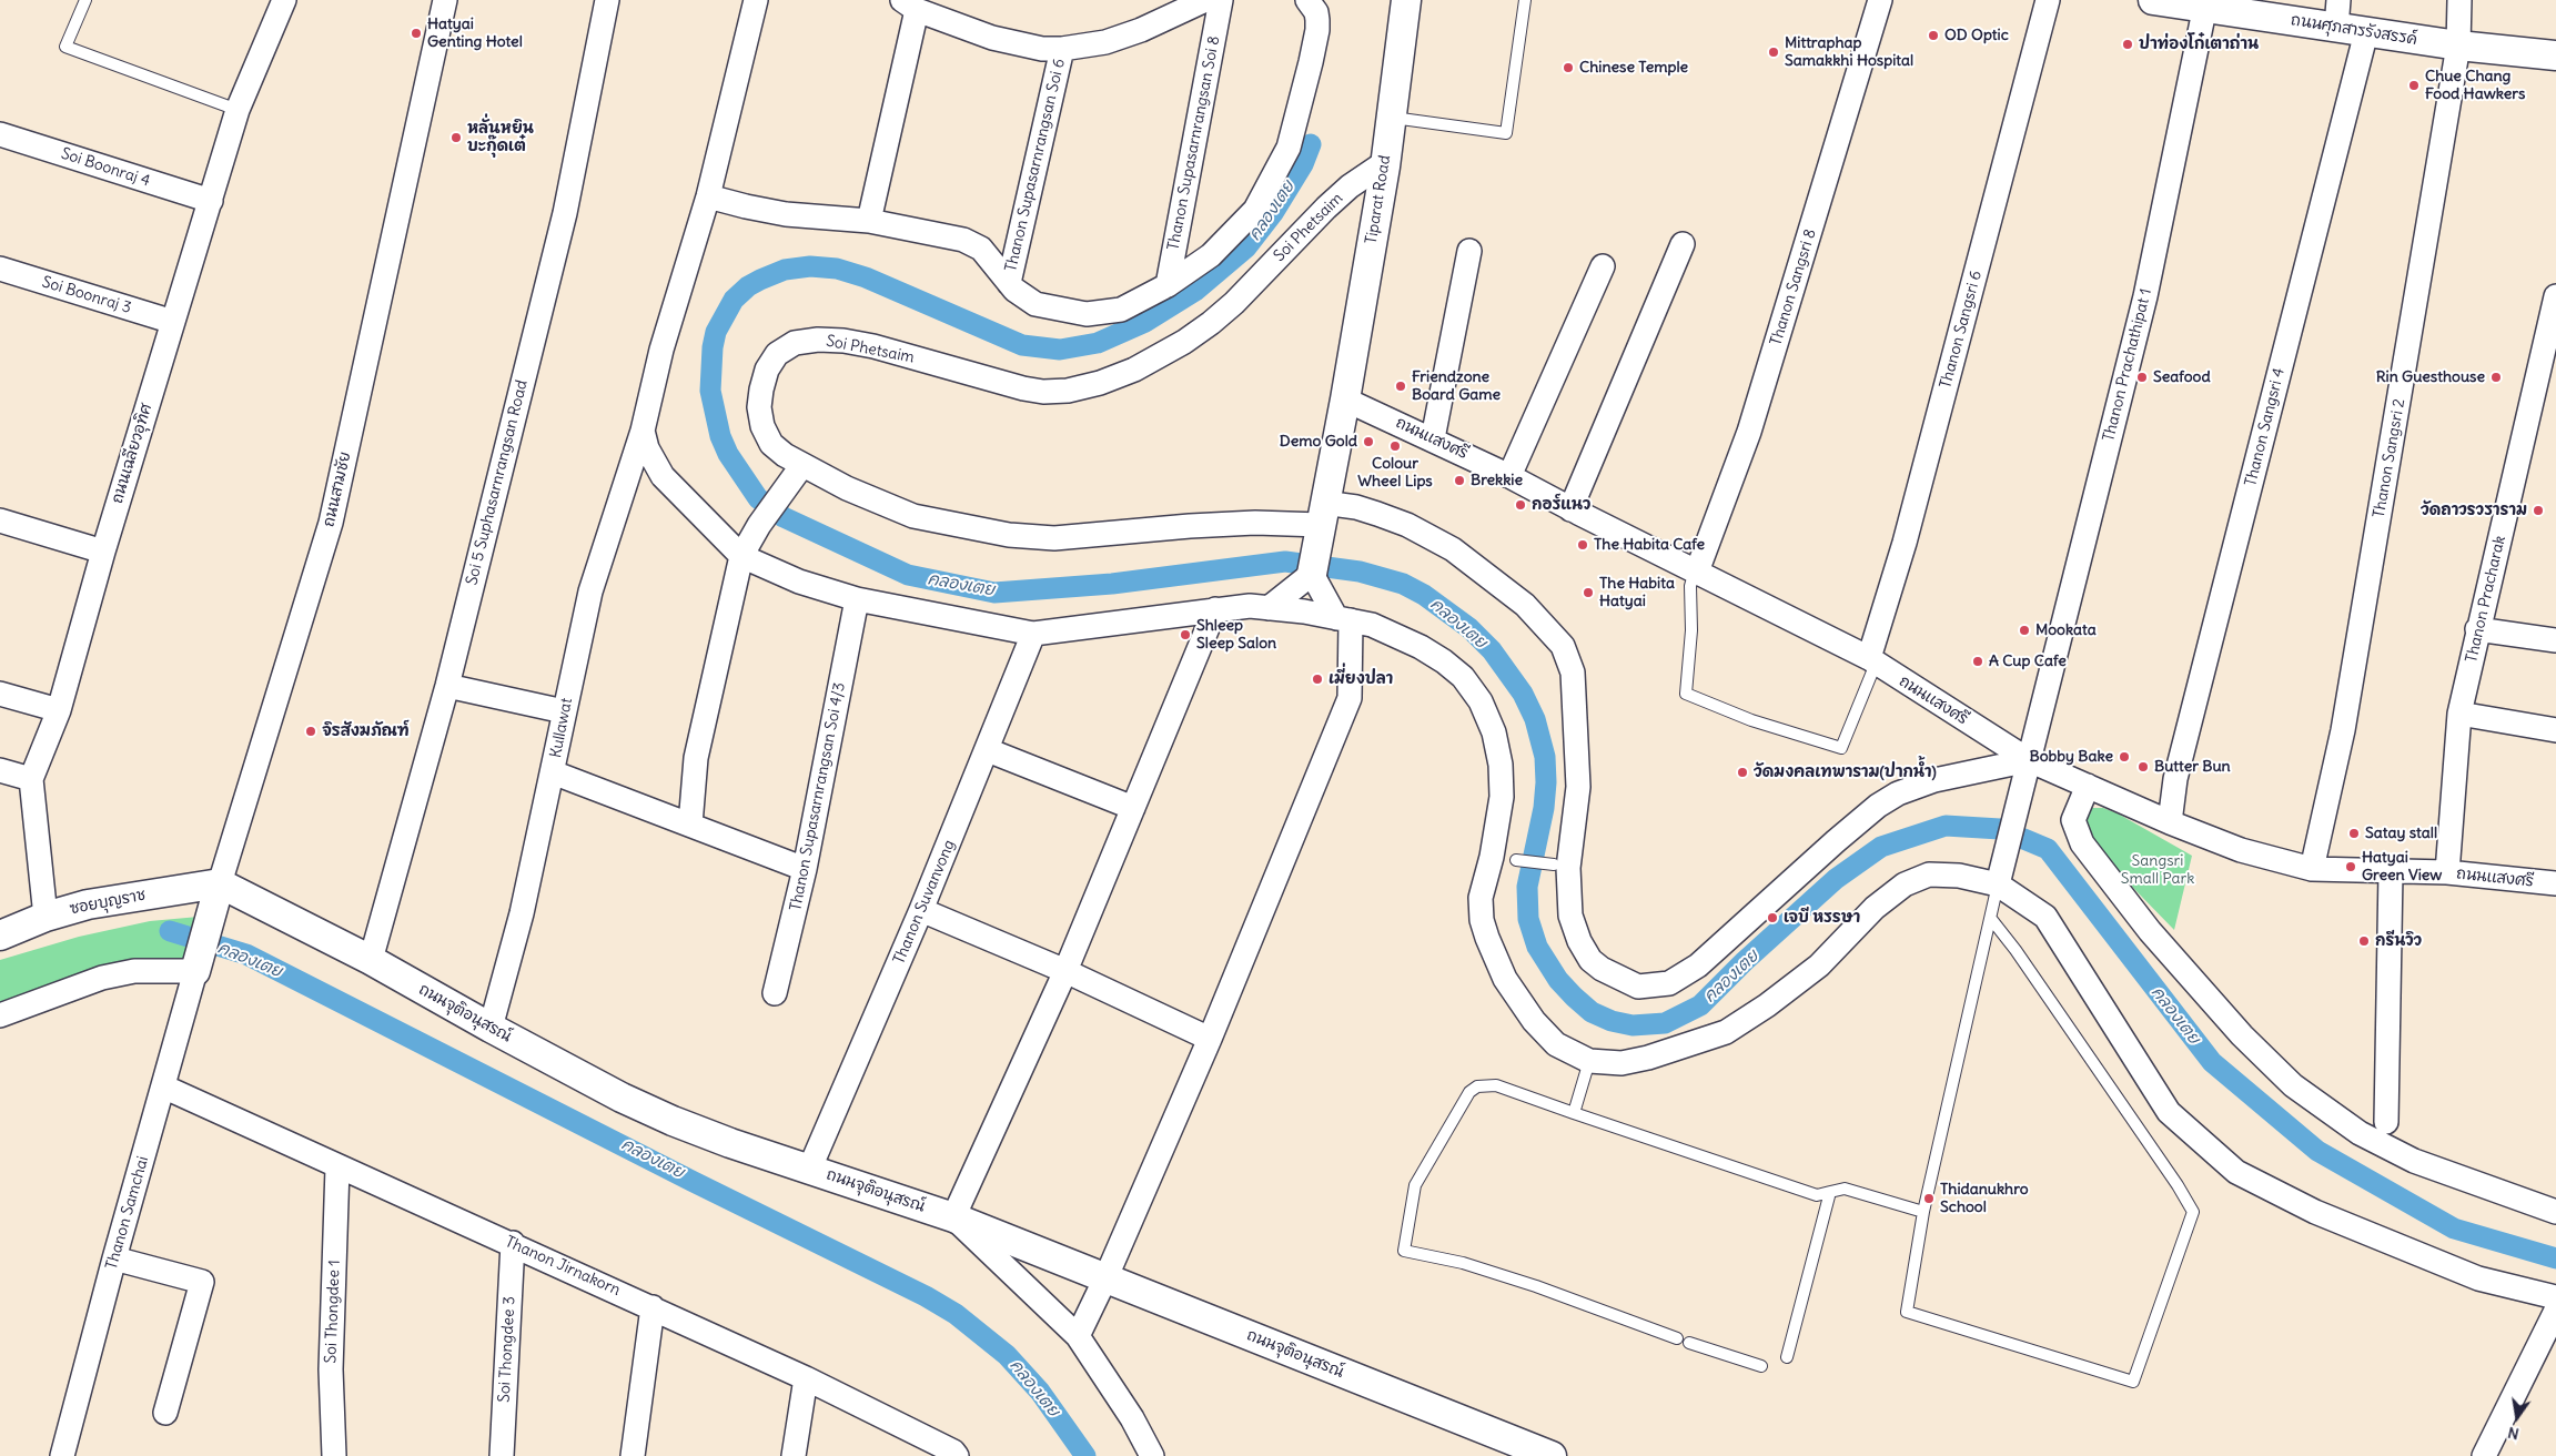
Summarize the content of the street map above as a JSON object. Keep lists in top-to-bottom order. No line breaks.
{"streets":{"street":["ถนนศุภสารรังสรรค์","Thanon Supasarnrangsan Soi 8","Thanon Supasarnrangsan Soi 6","Soi Boonraj 4","Tiparat Road","Soi Phetsaim","Thanon Sangsri 8","Soi Boonraj 3","Thanon Sangsri 6","Thanon Prachathipat 1","Thanon Sangsri 4","ถนนเเสงศรี","ถนนเฉลียวอุทิศ","Thanon Sangsri 2","Soi 5 Suphasarnrangsan Road","ถนนสามชัย","Thanon Pracharak","Kullawat","Thanon Supasarnrangsan Soi 4/3","ซอยบุญราช","Thanon Suvanvong","ถนนจุติอนุสรณ์","Thanon Samchai","Thanon Jirnakorn","Soi Thongdee 1","Soi Thongdee 3"]},"crossings":[["ถนนศุภสารรังสรรค์","Thanon Prachathipat 1"],["ถนนศุภสารรังสรรค์","Thanon Sangsri 4"],["ถนนศุภสารรังสรรค์","Thanon Sangsri 2"],["Soi Boonraj 4","ถนนเฉลียวอุทิศ"],["Tiparat Road","Soi Phetsaim"],["Tiparat Road","ถนนเเสงศรี"],["Soi Phetsaim","Thanon Prachathipat 1"],["Soi Phetsaim","ถนนเเสงศรี"],["Thanon Sangsri 8","ถนนเเสงศรี"],["Soi Boonraj 3","ถนนเฉลียวอุทิศ"],["Thanon Sangsri 6","ถนนเเสงศรี"],["Thanon Prachathipat 1","ถนนเเสงศรี"],["Thanon Sangsri 4","ถนนเเสงศรี"],["ถนนเเสงศรี","Thanon Sangsri 2"],["ถนนเเสงศรี","Thanon Pracharak"],["ถนนเฉลียวอุทิศ","ซอยบุญราช"],["Soi 5 Suphasarnrangsan Road","ถนนจุติอนุสรณ์"],["ถนนสามชัย","ซอยบุญราช"],["ถนนสามชัย","ถนนจุติอนุสรณ์"],["ถนนสามชัย","Thanon Samchai"],["Kullawat","ถนนจุติอนุสรณ์"],["ซอยบุญราช","ถนนจุติอนุสรณ์"],["Thanon Suvanvong","ถนนจุติอนุสรณ์"],["Thanon Samchai","Thanon Jirnakorn"],["Thanon Jirnakorn","Soi Thongdee 1"],["Thanon Jirnakorn","Soi Thongdee 3"]],"water":["คลองเตย"],"parks":["Sangsri Small Park"],"places":["Hatyai Genting Hotel","OD Optic","ปาท่องโก๋เตาถ่าน","Mittraphap Samakkhi Hospital","Chinese Temple","Chue Chang Food Hawkers","หลั่นหยิน บะกุ๊ดเต๋","Seafood","Rin Guesthouse","Friendzone Board Game","Demo Gold","Colour Wheel Lips","Brekkie","กอร์แนว","วัดถาวรวราราม","The Habita Cafe","The Habita Hatyai","Mookata","Shleep Sleep Salon","A Cup Cafe","เมี่ยงปลา","จิรสังฆภัณฑ์","Bobby Bake","Butter Bun","วัดมงคลเทพาราม(ปากน้ำ)","Satay stall","Hatyai Green View","เจบี หรรษา","กรีนวิว","Thidanukhro School"],"north":"bottom"}
